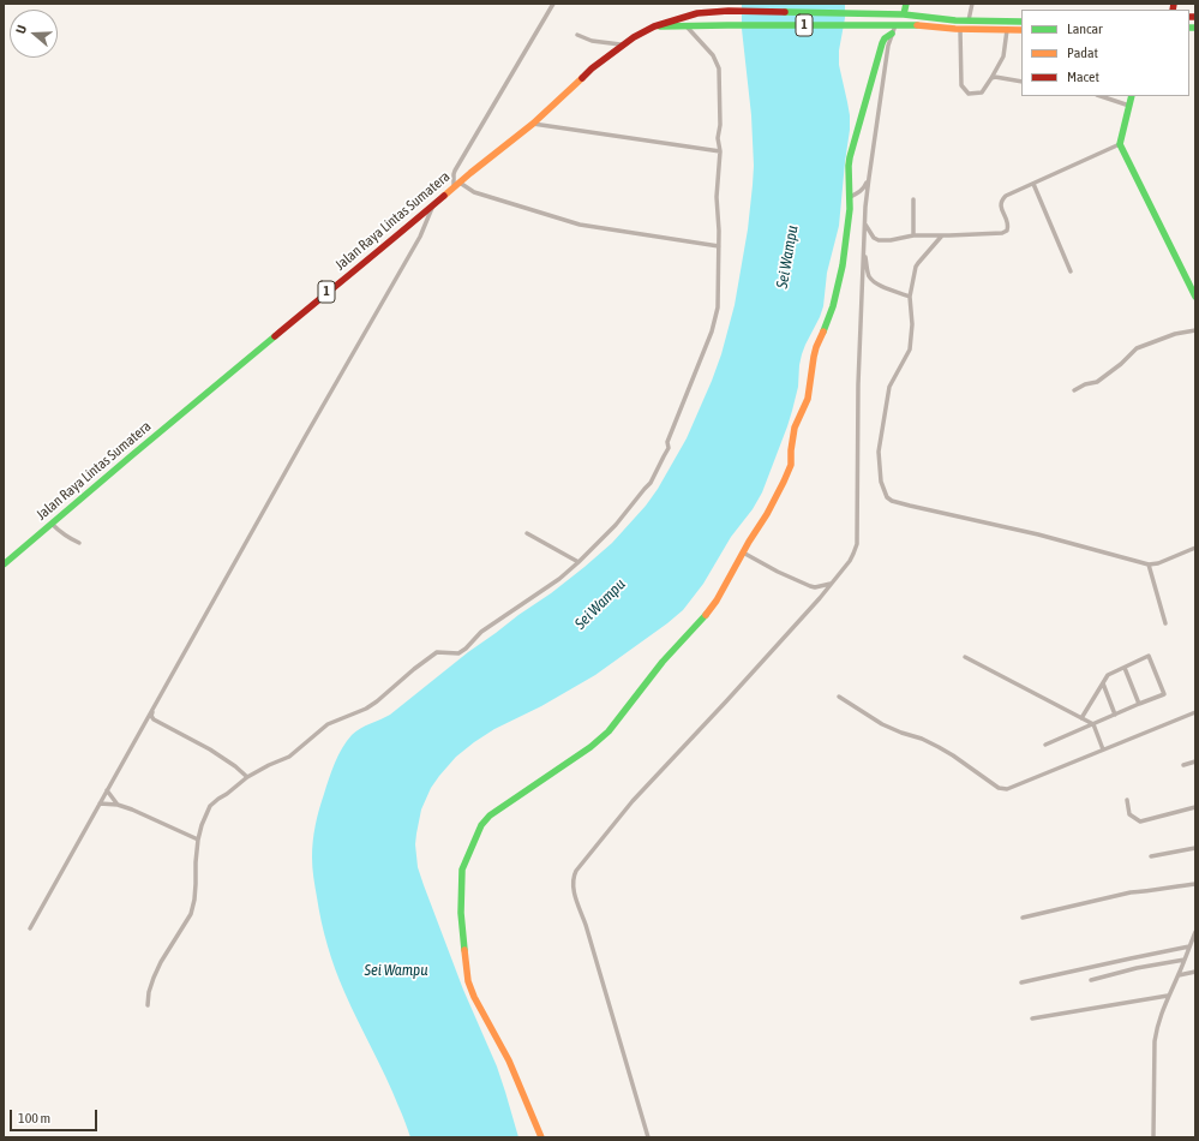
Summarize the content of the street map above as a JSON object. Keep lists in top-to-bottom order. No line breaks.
{"streets":{"main road":["1","Jalan Raya Lintas Sumatera"]},"crossings":[["1","Jalan Raya Lintas Sumatera"]],"water":["Sei Wampu"],"legend":["Lancar","Padat","Macet"],"scale_bar":"100 m","north":"left"}
